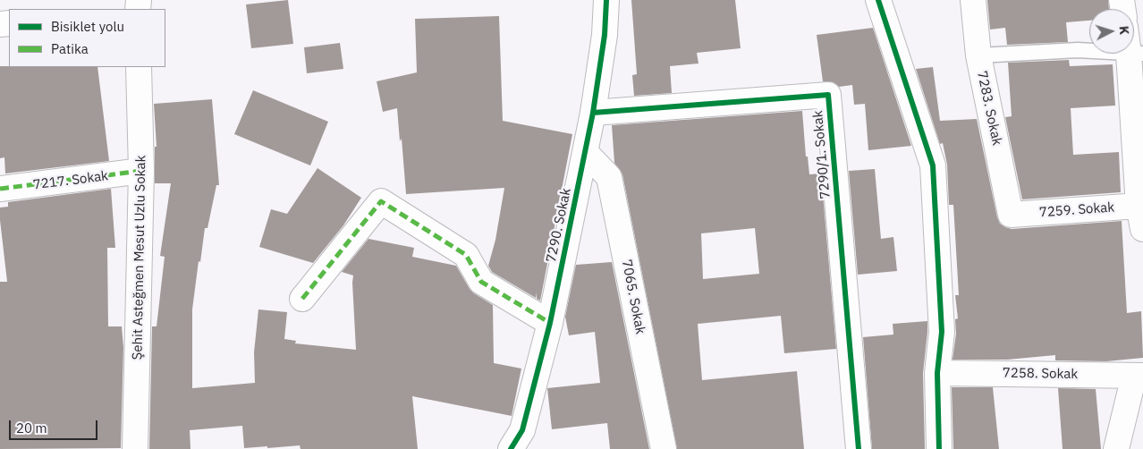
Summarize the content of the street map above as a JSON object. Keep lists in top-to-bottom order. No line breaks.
{"streets":{"street":["7283. Sokak","7290/1. Sokak","7217. Sokak","7259. Sokak","7290. Sokak","Şehit Asteğmen Mesut Uzlu Sokak","7065. Sokak","7258. Sokak"]},"crossings":[["7283. Sokak","7259. Sokak"],["7290/1. Sokak","7290. Sokak"],["7217. Sokak","Şehit Asteğmen Mesut Uzlu Sokak"],["7290. Sokak","7065. Sokak"]],"legend":["Bisiklet yolu","Patika"],"scale_bar":"20 m","north":"right"}
